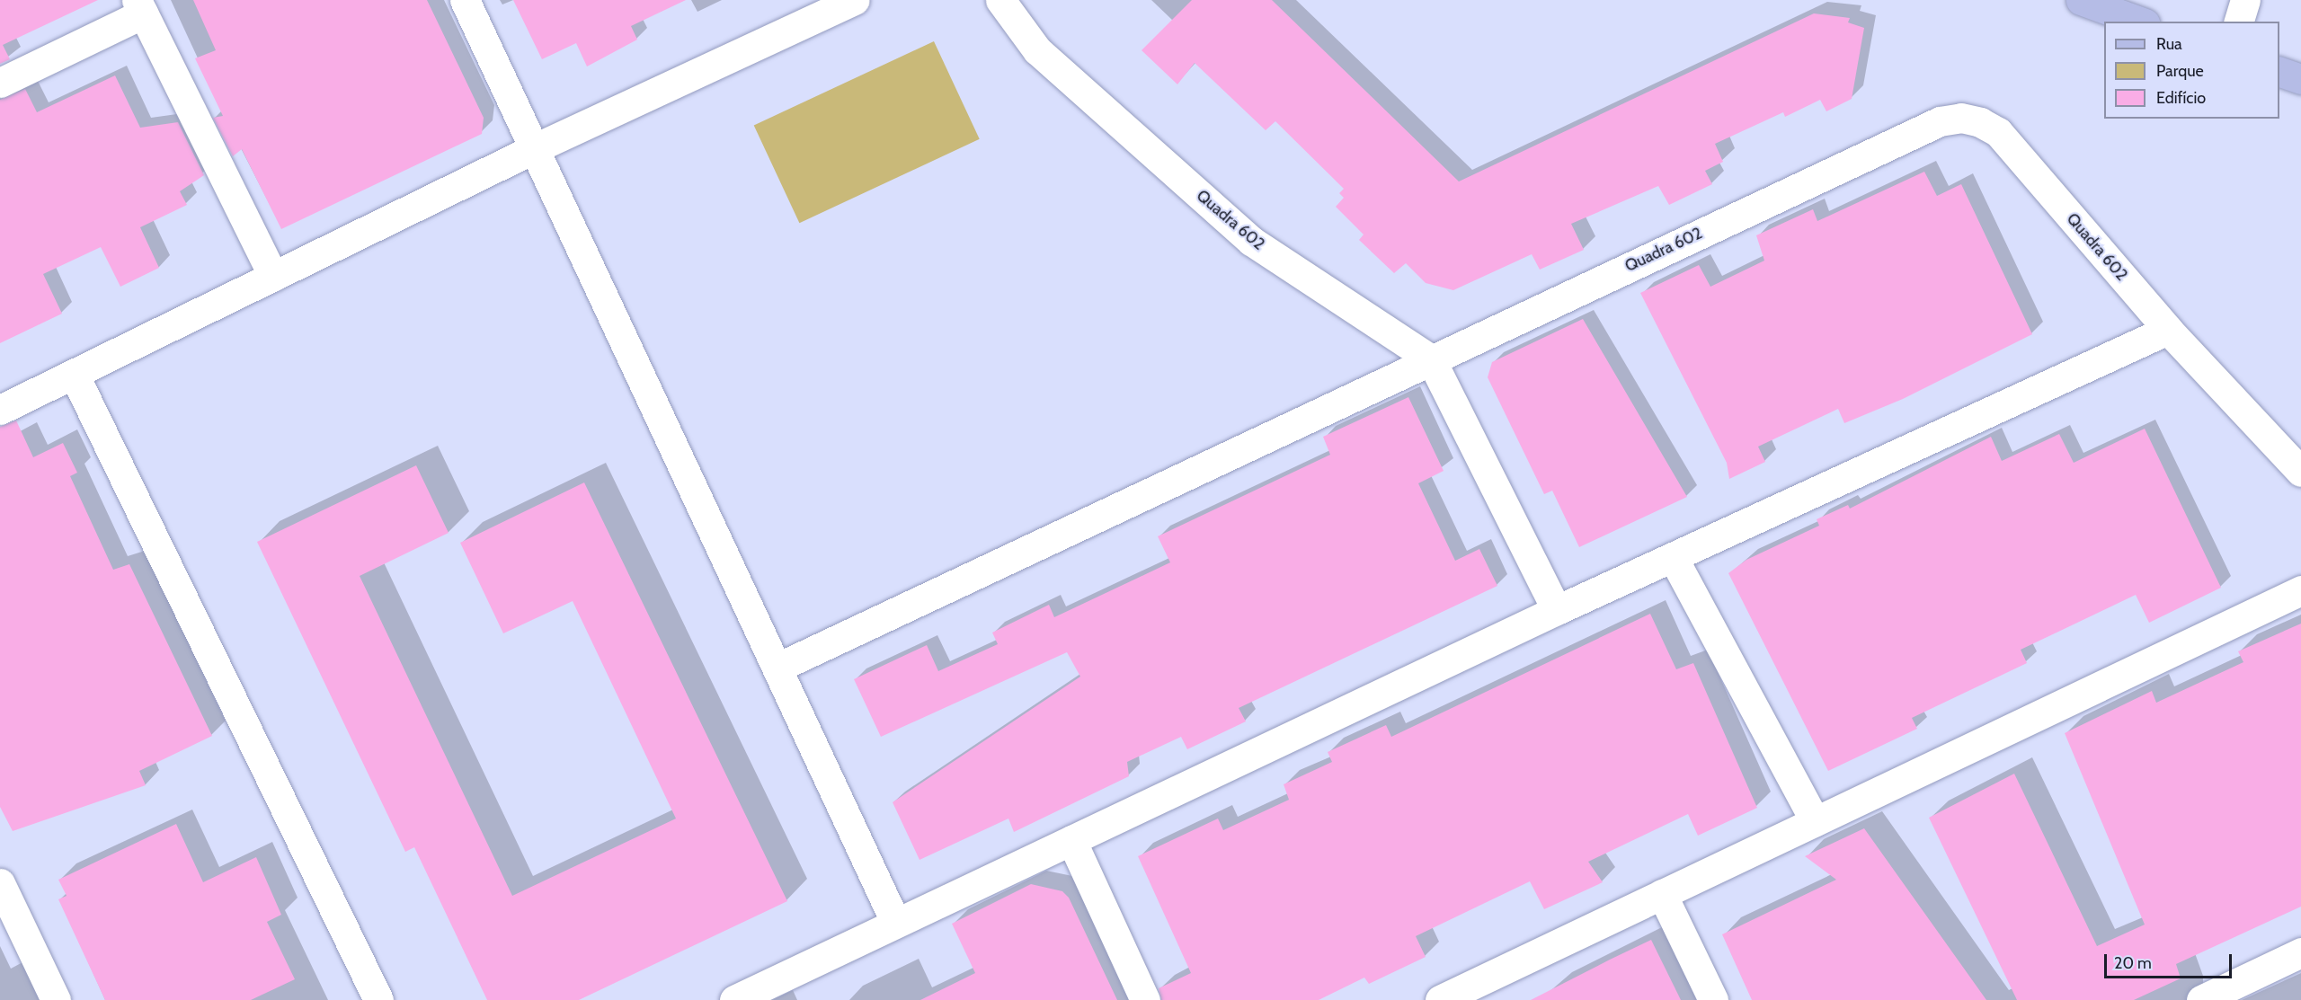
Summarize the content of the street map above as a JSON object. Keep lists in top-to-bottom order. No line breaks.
{"streets":{"street":["Quadra 602"]},"legend":["Rua","Parque","Edifício"],"scale_bar":"20 m"}
